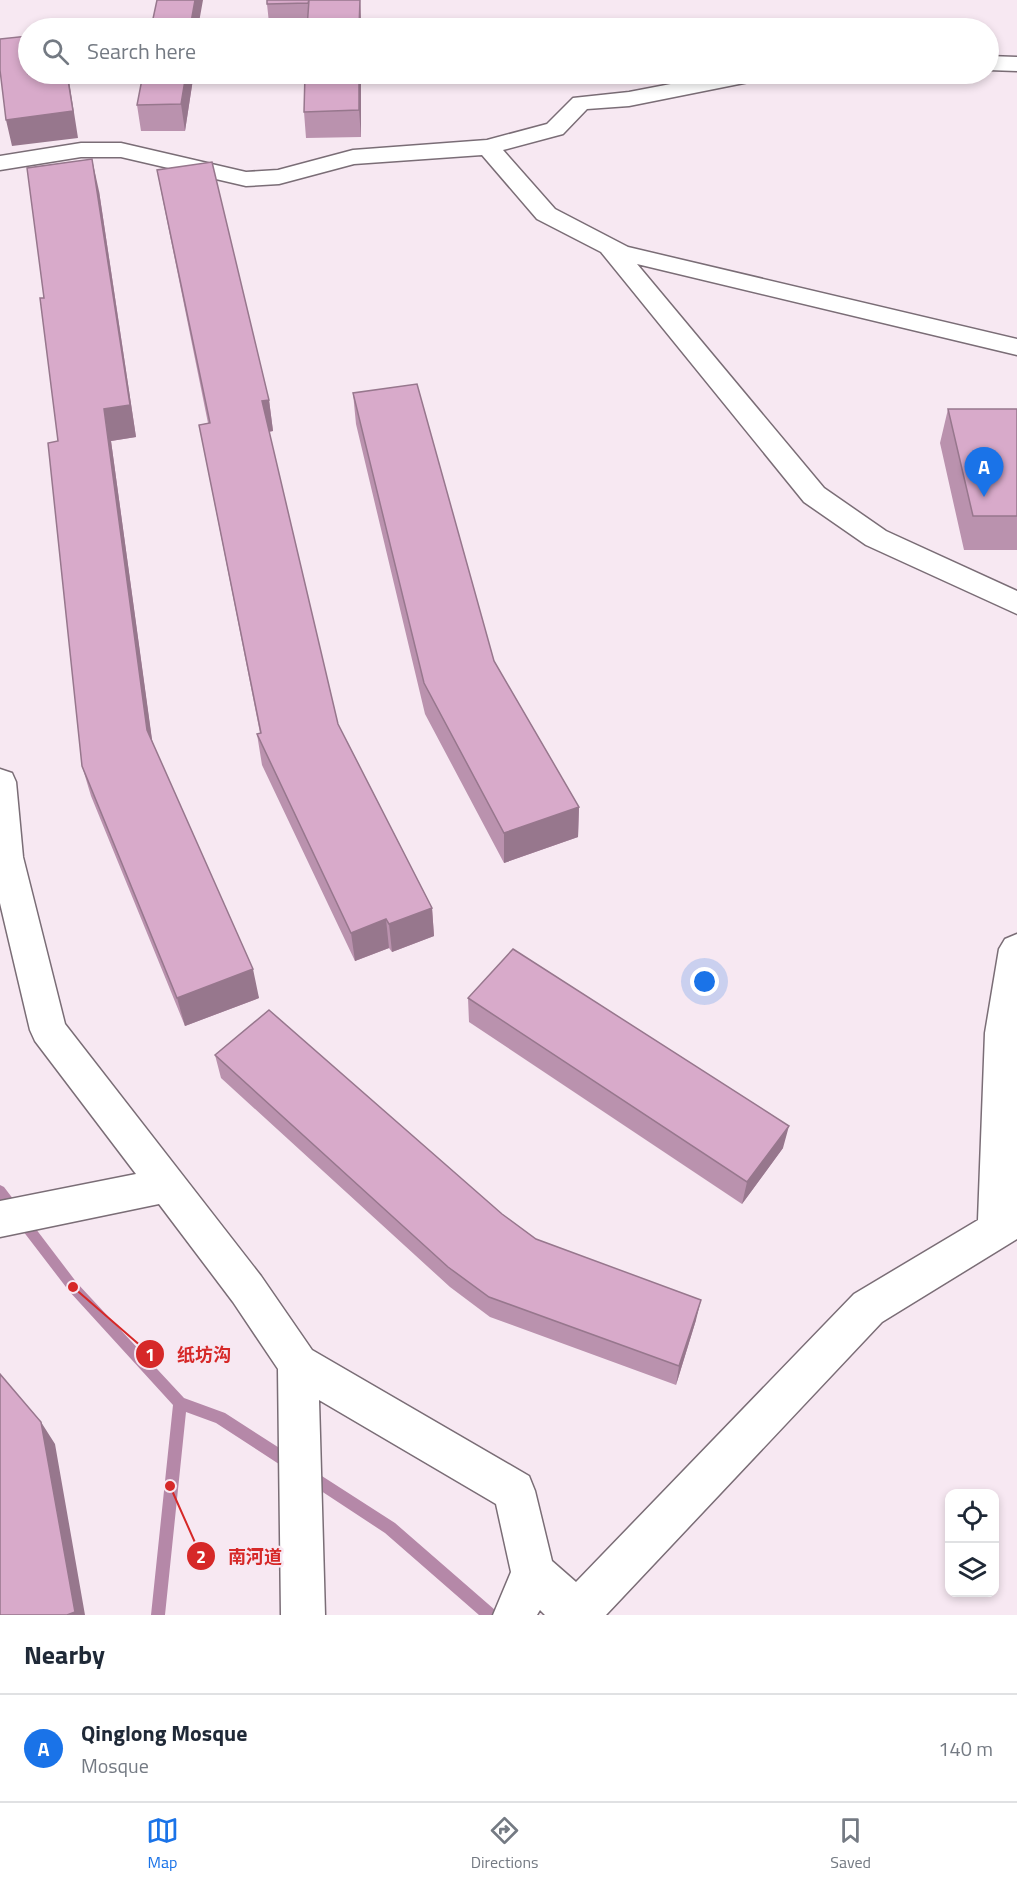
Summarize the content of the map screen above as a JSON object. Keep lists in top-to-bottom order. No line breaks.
{"places":["纸坊沟","南河道"],"page":{"search":"Search here","pins":"A","heading":"Nearby","list":[{"mark":"A","name":"Qinglong Mosque","note":"Mosque","value":"140 m"}],"nav":["Map","Directions","Saved"]}}
